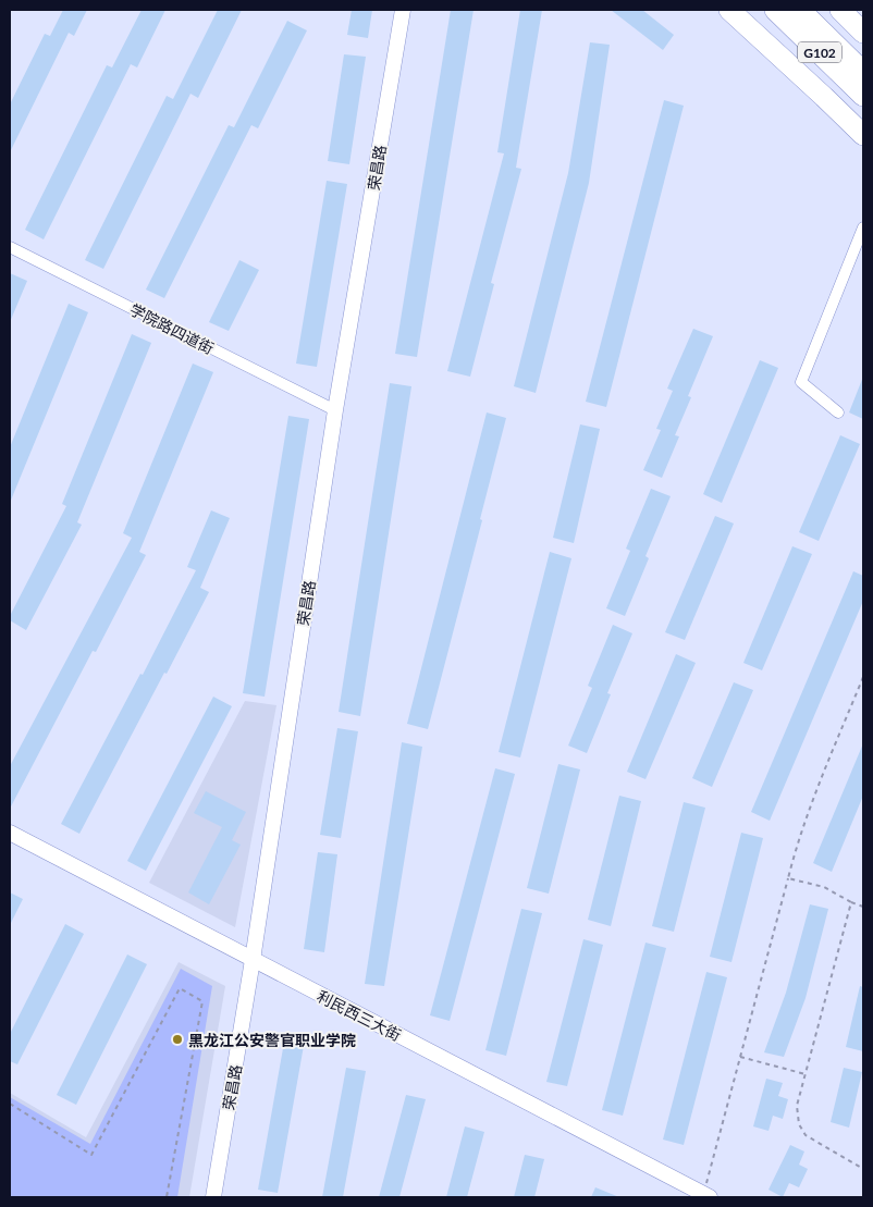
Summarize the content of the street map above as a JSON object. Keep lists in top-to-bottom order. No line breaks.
{"streets":{"highway":["G102"],"street":["荣昌路","学院路四道街","利民西三大街"]},"crossings":[["荣昌路","学院路四道街"],["荣昌路","利民西三大街"]],"places":["黑龙江公安警官职业学院"]}
